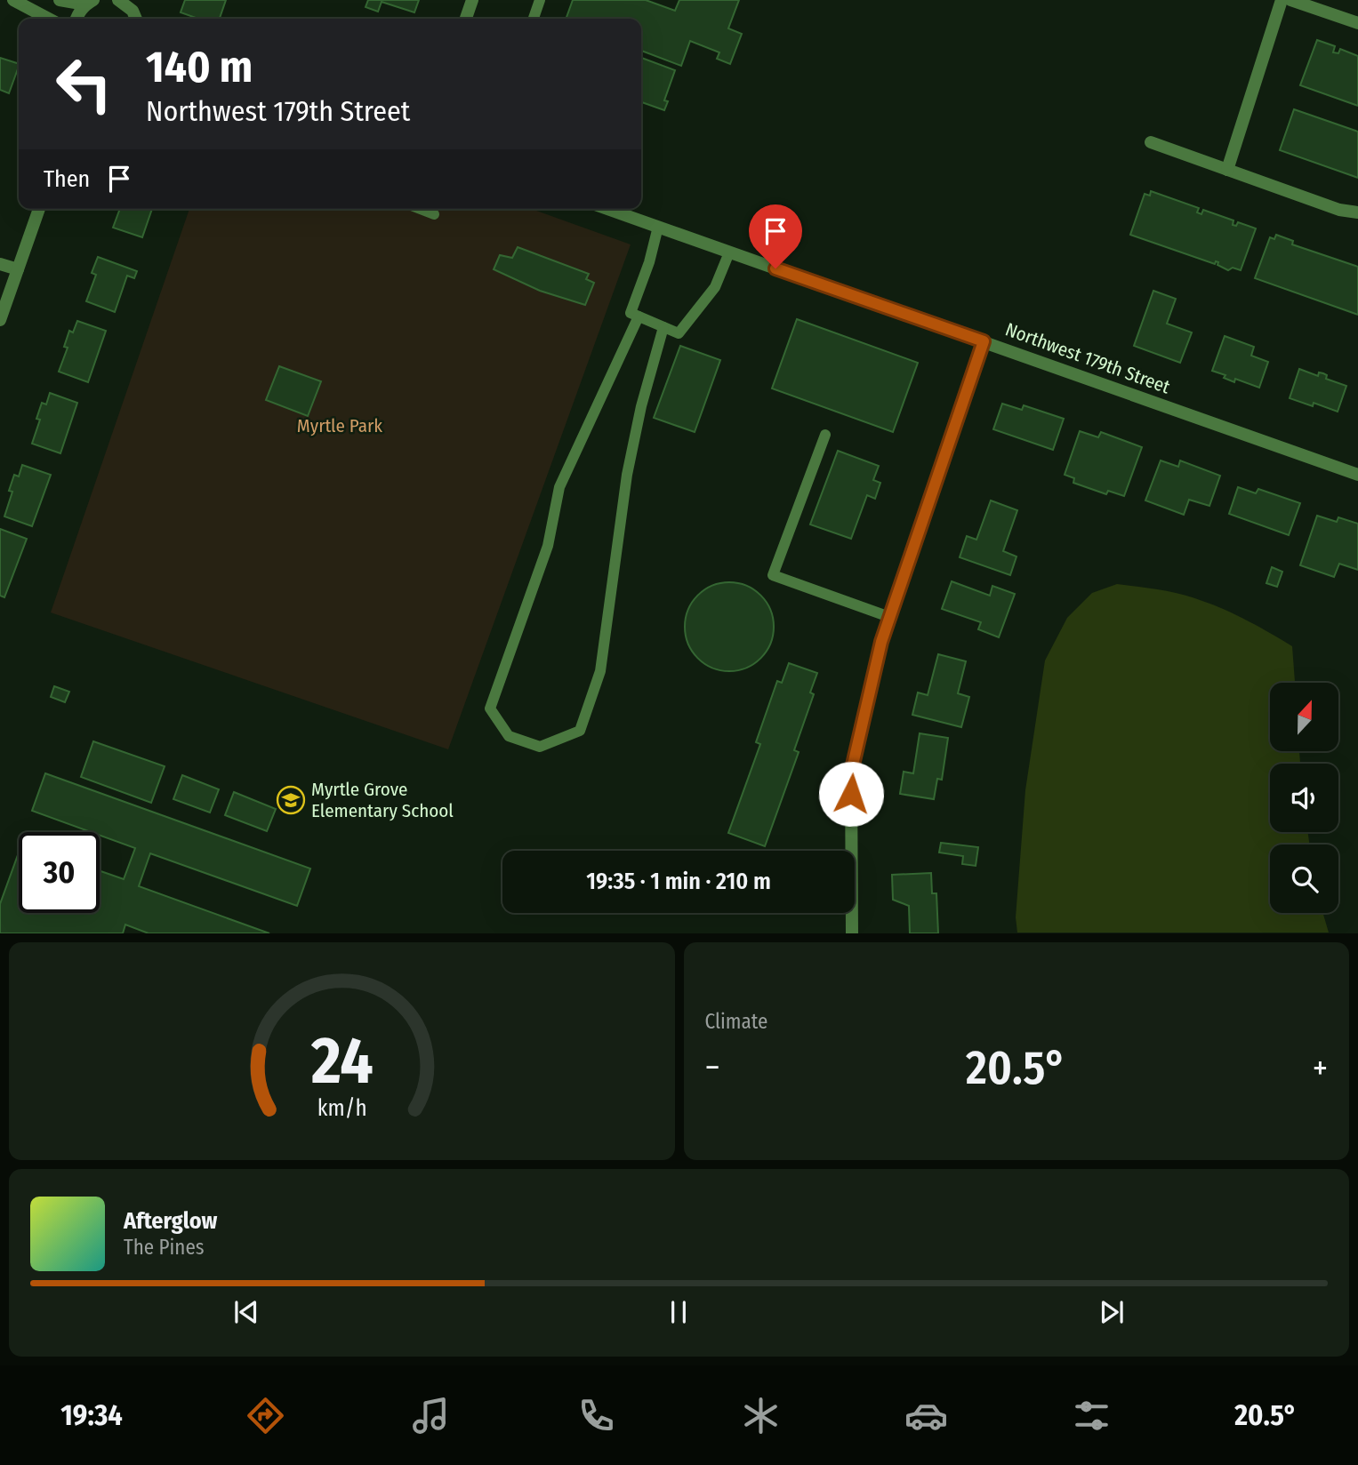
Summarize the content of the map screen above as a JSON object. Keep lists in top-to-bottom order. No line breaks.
{"streets":{"street":["Northwest 179th Street"]},"parks":["Myrtle Park"],"places":{"school or university":["Myrtle Grove Elementary School"]},"north":"top","page":{"turn":["140 m","Northwest 179th Street"],"then":"Then","limit":"30","trip":"19:35 · 1 min · 210 m","tile":"Climate","heat":["−","20.5°","+"],"song":["Afterglow","The Pines"],"tabs":["19:34","20.5°"],"gauge":["24","km/h"]}}
